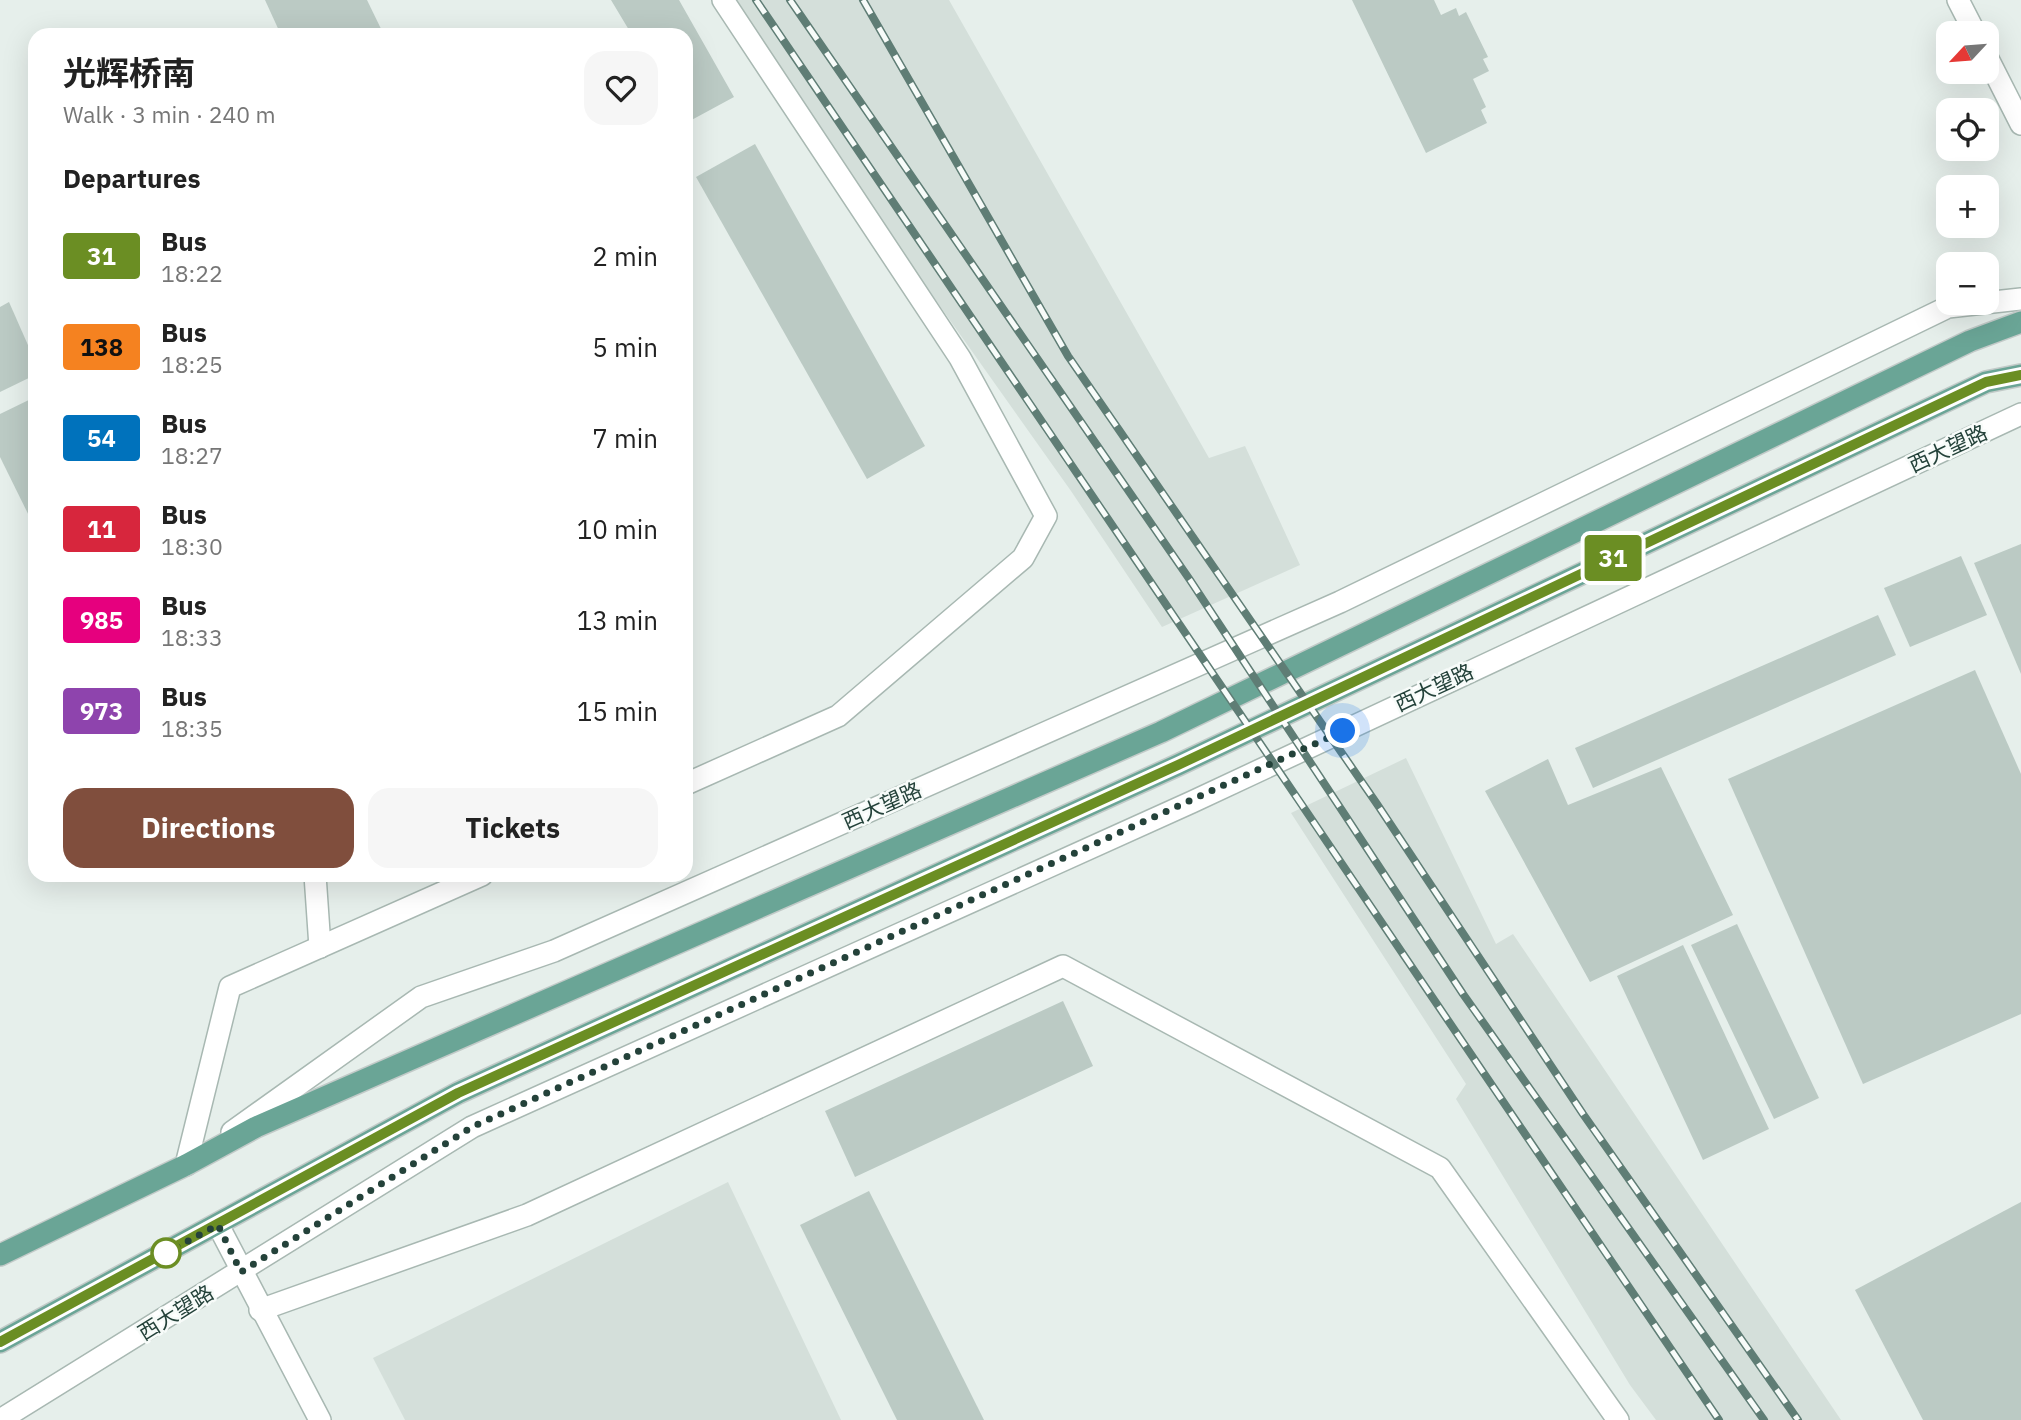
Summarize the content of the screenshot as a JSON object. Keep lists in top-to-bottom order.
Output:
{
  "streets": {
    "main road": ["西大望路"]
  },
  "lines": ["bus line 31"],
  "north": "bottom left",
  "page": {
    "on_map": "31",
    "map_buttons": ["+", "−"],
    "heading": [
      ["光辉桥南", "Walk · 3 min · 240 m"],
      "Departures"
    ],
    "list": [
      {
        "mark": "31",
        "name": "Bus",
        "note": "18:22",
        "value": "2 min"
      },
      {
        "mark": "138",
        "name": "Bus",
        "note": "18:25",
        "value": "5 min"
      },
      {
        "mark": "54",
        "name": "Bus",
        "note": "18:27",
        "value": "7 min"
      },
      {
        "mark": "11",
        "name": "Bus",
        "note": "18:30",
        "value": "10 min"
      },
      {
        "mark": "985",
        "name": "Bus",
        "note": "18:33",
        "value": "13 min"
      },
      {
        "mark": "973",
        "name": "Bus",
        "note": "18:35",
        "value": "15 min"
      }
    ],
    "buttons": ["Directions", "Tickets"]
  }
}
